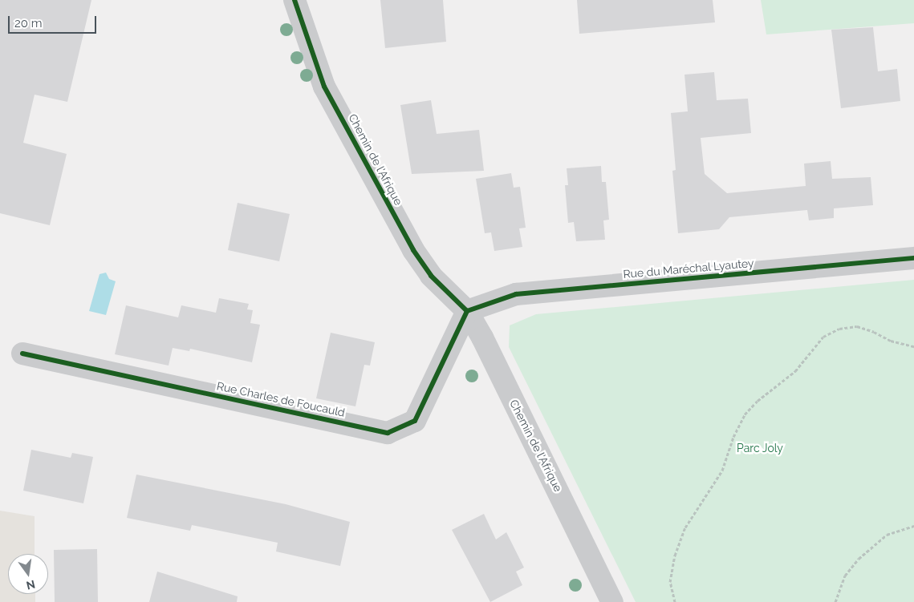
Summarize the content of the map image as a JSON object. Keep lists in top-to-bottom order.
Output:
{
  "streets": {
    "street": ["Chemin de l'Afrique", "Rue du Maréchal Lyautey", "Rue Charles de Foucauld"]
  },
  "crossings": [
    ["Chemin de l'Afrique", "Rue du Maréchal Lyautey"],
    ["Chemin de l'Afrique", "Rue Charles de Foucauld"],
    ["Rue du Maréchal Lyautey", "Rue Charles de Foucauld"]
  ],
  "parks": ["Parc Joly"],
  "scale_bar": "20 m",
  "north": "bottom"
}
